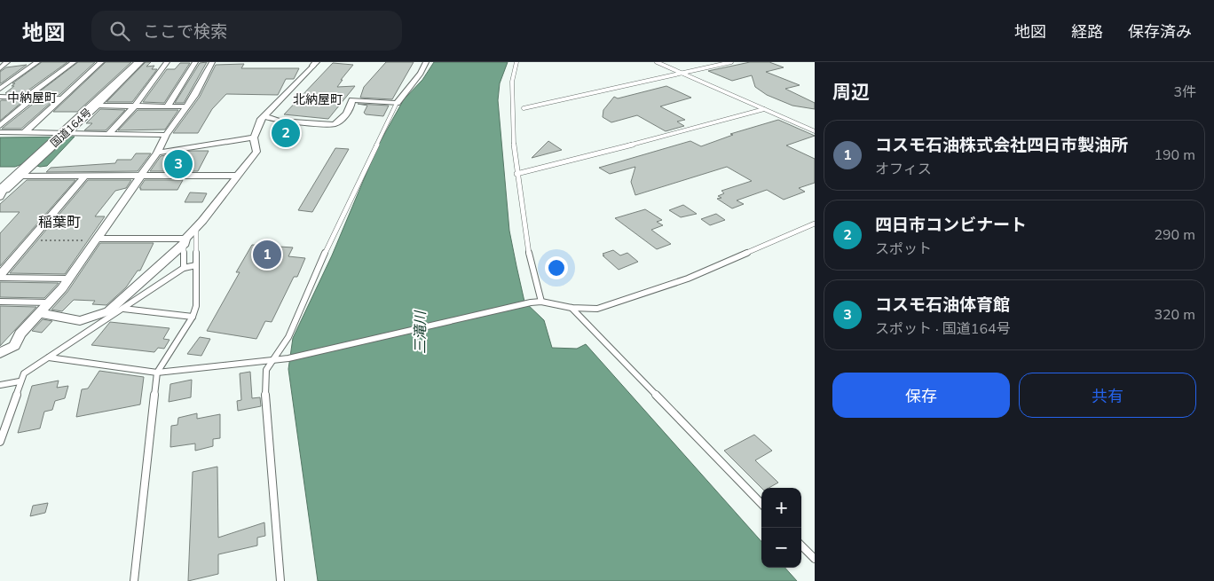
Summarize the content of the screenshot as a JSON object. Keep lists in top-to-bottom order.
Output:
{
  "streets": {
    "highway": ["国道164号"]
  },
  "districts": ["中納屋町", "北納屋町", "稲葉町"],
  "water": ["三滝川"],
  "page": {
    "header": "地図",
    "search": "ここで検索",
    "nav": ["地図", "経路", "保存済み"],
    "heading": ["周辺", "3件"],
    "pins": ["2", "3", "1"],
    "list": [
      {
        "mark": "1",
        "name": "コスモ石油株式会社四日市製油所",
        "note": "オフィス",
        "value": "190 m"
      },
      {
        "mark": "2",
        "name": "四日市コンビナート",
        "note": "スポット",
        "value": "290 m"
      },
      {
        "mark": "3",
        "name": "コスモ石油体育館",
        "note": "スポット · 国道164号",
        "value": "320 m"
      }
    ],
    "buttons": ["保存", "共有"],
    "map_buttons": ["+", "−"]
  }
}
